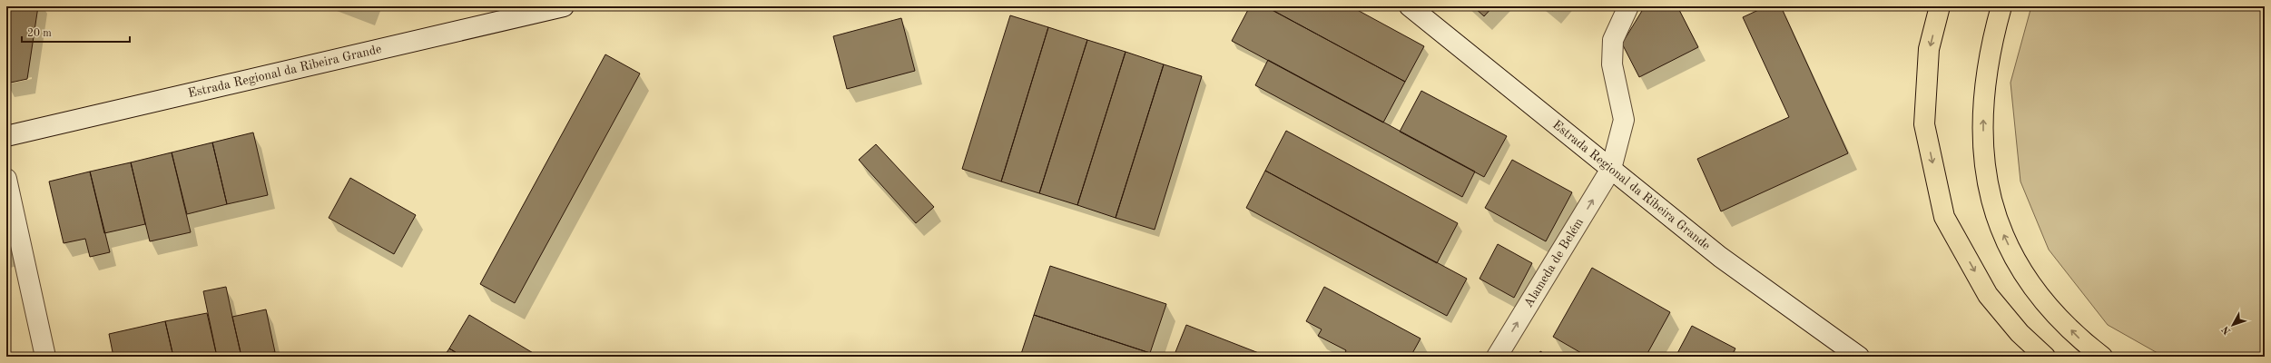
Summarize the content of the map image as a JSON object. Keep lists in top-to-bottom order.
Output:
{
  "streets": {
    "main road": ["Estrada Regional da Ribeira Grande", "Alameda de Belém"]
  },
  "crossings": [
    ["Estrada Regional da Ribeira Grande", "Alameda de Belém"]
  ],
  "one_way": ["Alameda de Belém"],
  "scale_bar": "20 m",
  "north": "bottom left"
}
